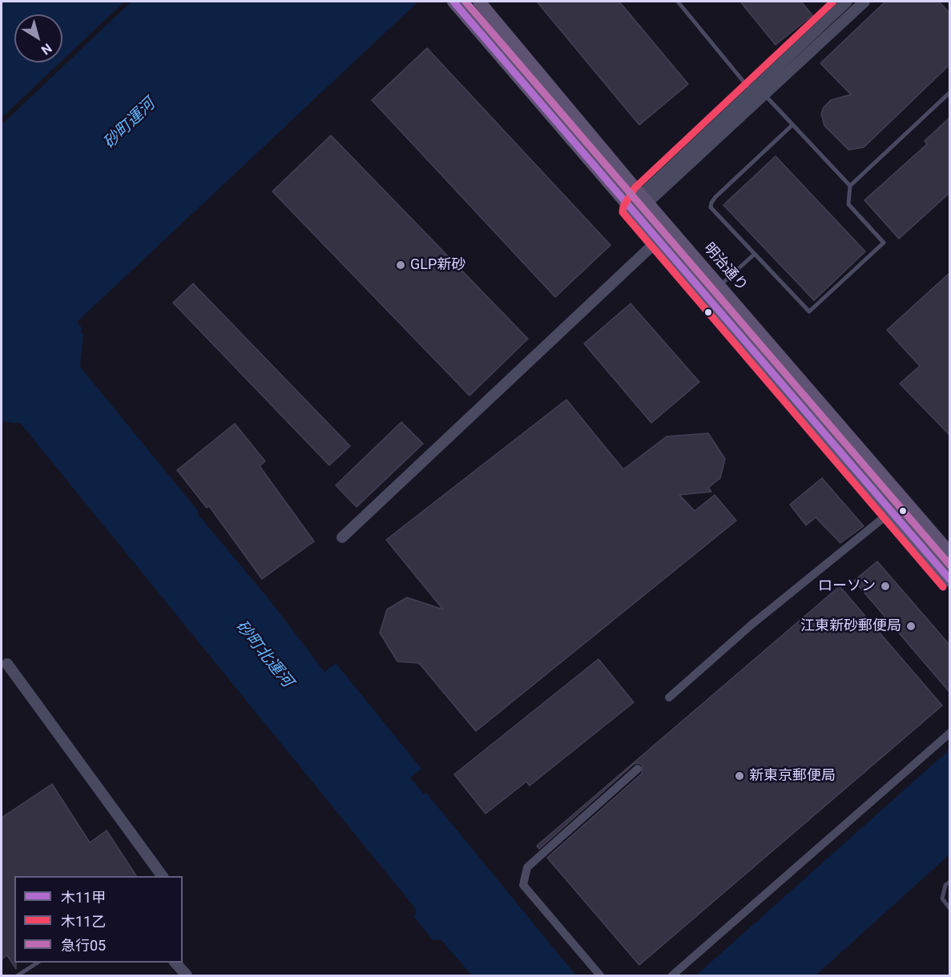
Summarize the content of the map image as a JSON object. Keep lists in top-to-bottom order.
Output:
{
  "streets": {
    "main road": ["明治通り"]
  },
  "water": ["砂町運河", "砂町北運河"],
  "places": [
    "GLP新砂",
    "ローソン",
    "江東新砂郵便局",
    "新東京郵便局"
  ],
  "lines": ["transit line 木11甲", "transit line 木11乙", "transit line 急行05"],
  "legend": ["木11甲", "木11乙", "急行05"],
  "north": "bottom right"
}
